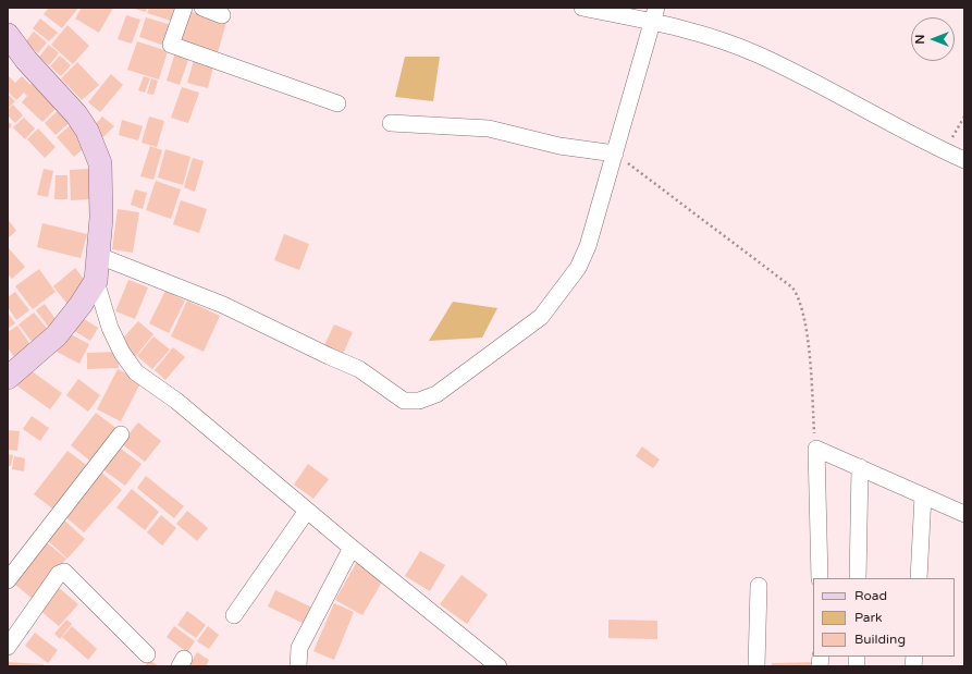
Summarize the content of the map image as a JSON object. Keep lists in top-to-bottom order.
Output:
{
  "legend": ["Road", "Park", "Building"],
  "north": "left"
}
